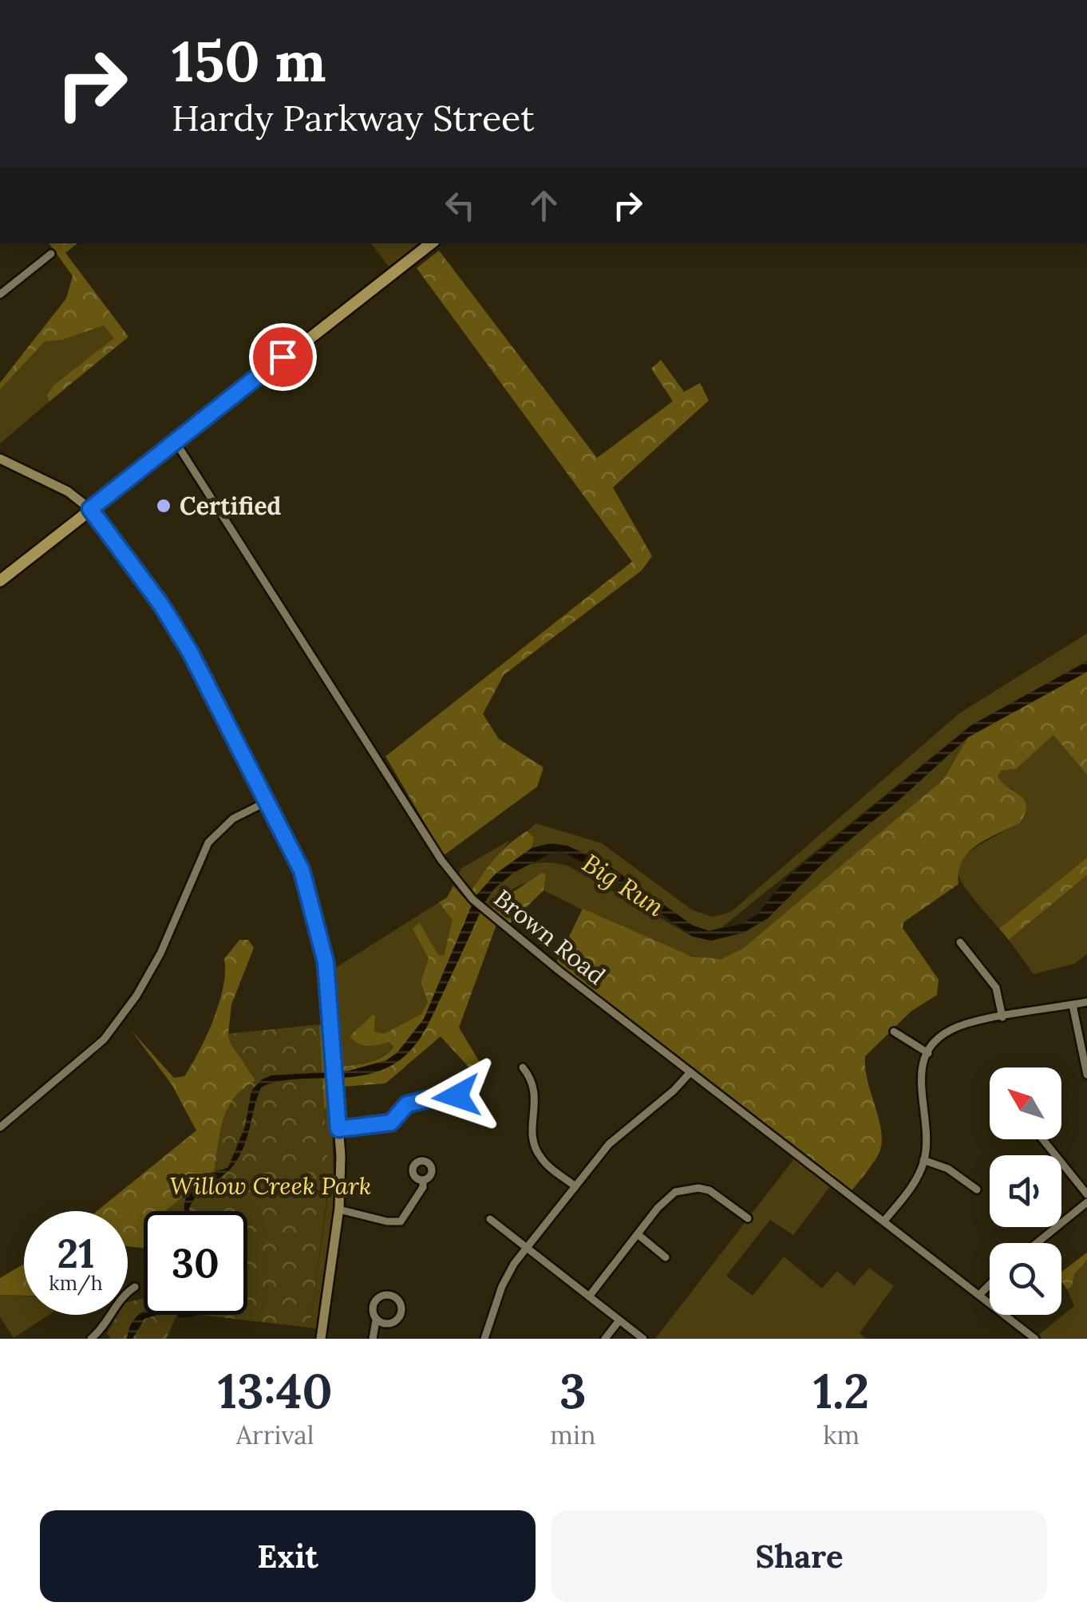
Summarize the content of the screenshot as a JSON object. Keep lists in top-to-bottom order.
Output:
{
  "streets": {
    "street": ["Brown Road"]
  },
  "water": ["Big Run"],
  "parks": ["Willow Creek Park"],
  "places": ["Certified"],
  "north": "top left",
  "page": {
    "turn": ["150 m", "Hardy Parkway Street"],
    "speed": "21 km/h",
    "limit": "30",
    "eta": [
      "13:40",
      "Arrival",
      "3",
      "min",
      "1.2",
      "km"
    ],
    "buttons": ["Exit", "Share"]
  }
}
